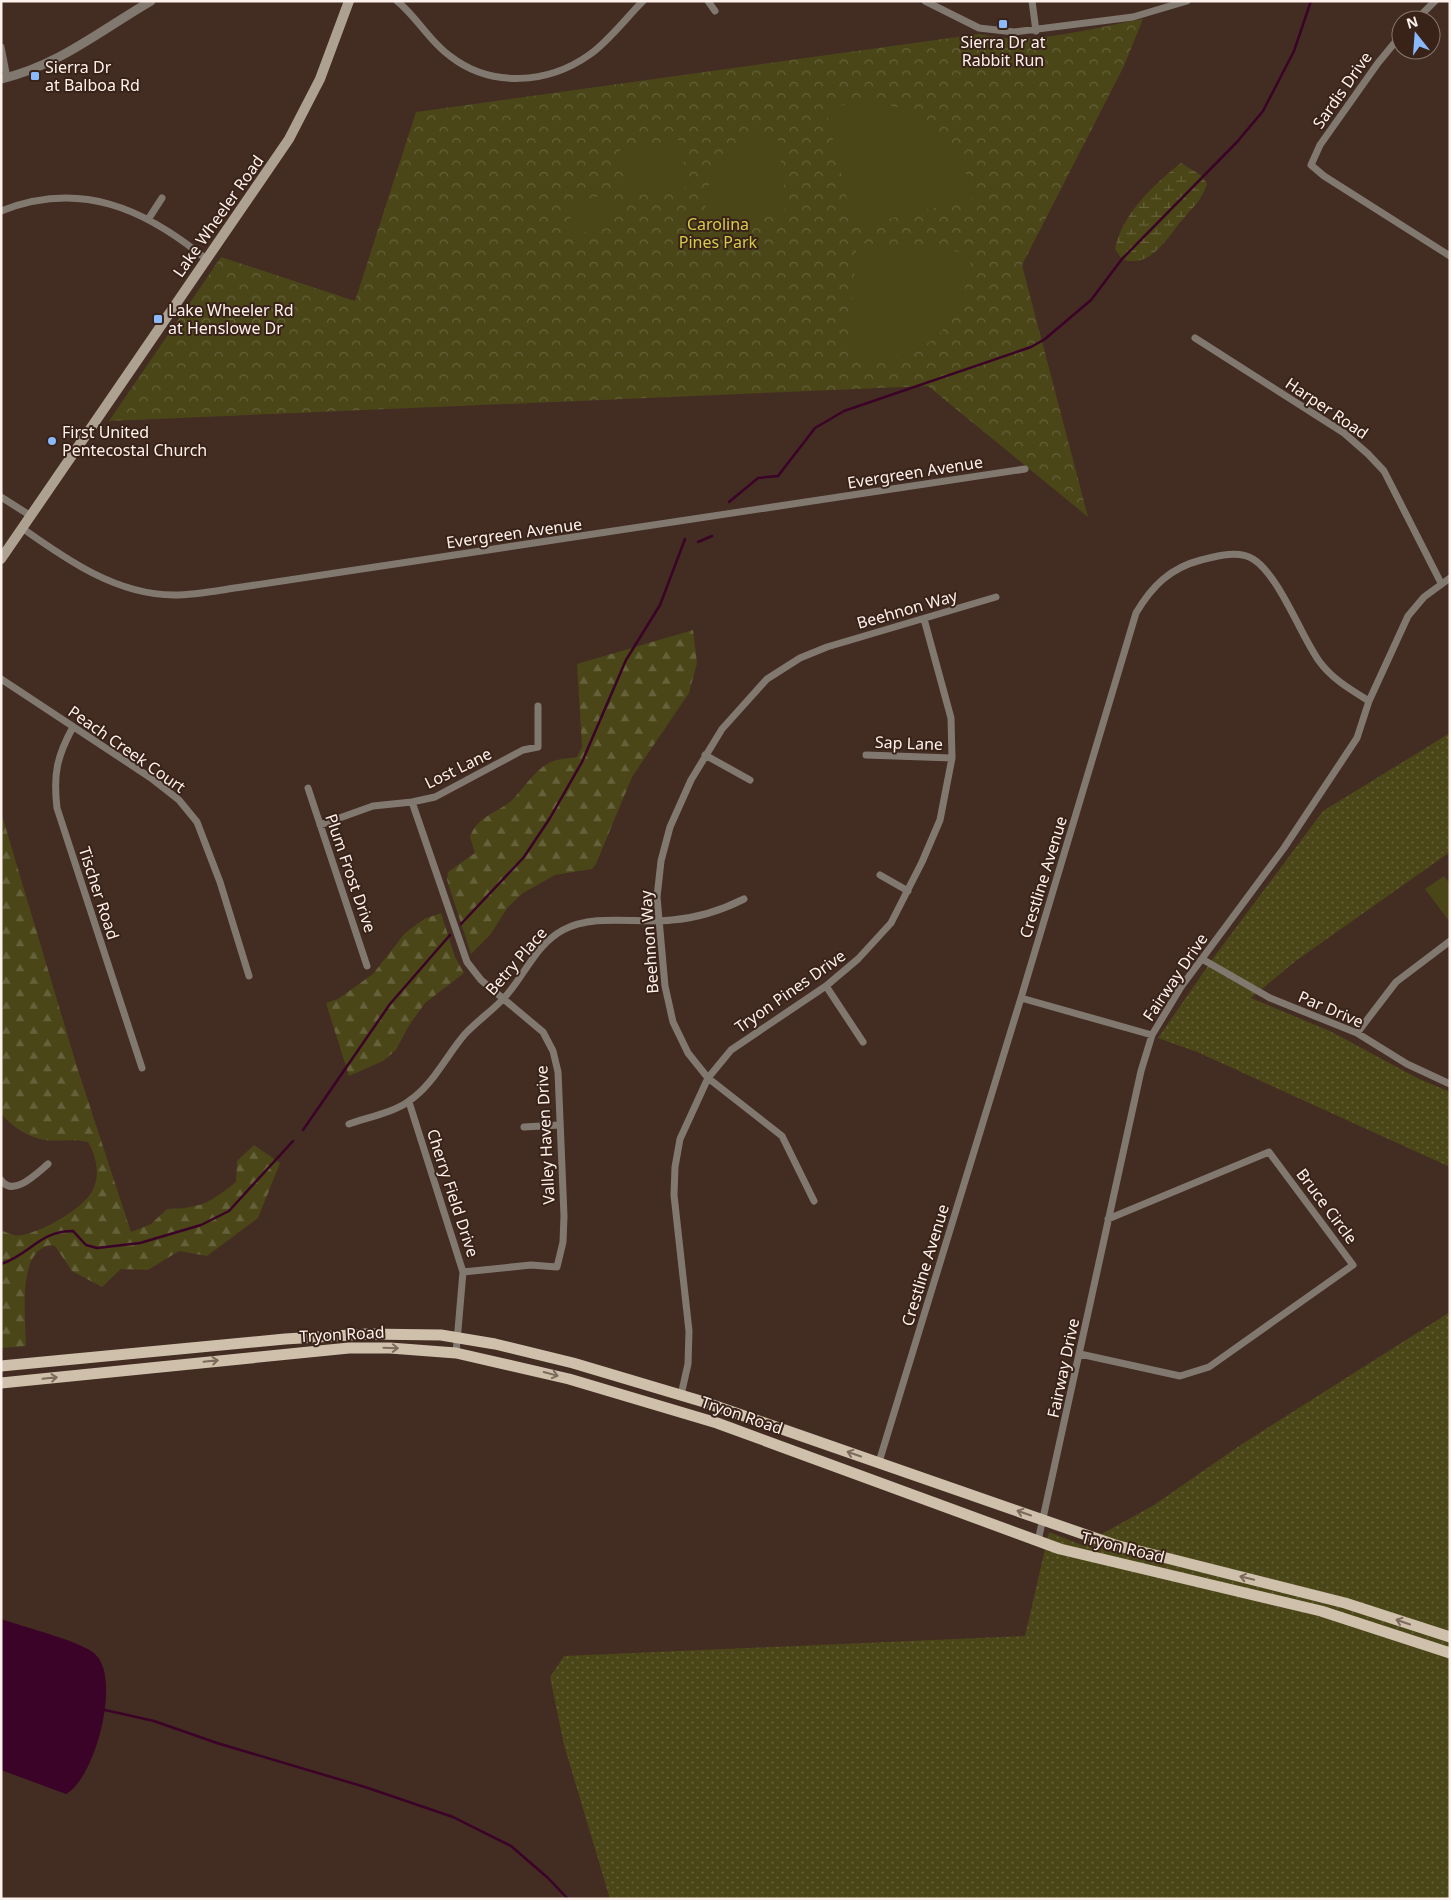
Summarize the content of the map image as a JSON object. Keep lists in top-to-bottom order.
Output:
{
  "streets": {
    "main road": ["Lake Wheeler Road", "Tryon Road"],
    "street": [
      "Sardis Drive",
      "Harper Road",
      "Evergreen Avenue",
      "Beehnon Way",
      "Sap Lane",
      "Peach Creek Court",
      "Lost Lane",
      "Plum Frost Drive",
      "Crestline Avenue",
      "Tischer Road",
      "Betry Place",
      "Fairway Drive",
      "Tryon Pines Drive",
      "Par Drive",
      "Valley Haven Drive",
      "Cherry Field Drive",
      "Bruce Circle"
    ]
  },
  "crossings": [
    ["Lake Wheeler Road", "Evergreen Avenue"],
    ["Harper Road", "Fairway Drive"],
    ["Beehnon Way", "Betry Place"],
    ["Beehnon Way", "Tryon Pines Drive"],
    ["Sap Lane", "Tryon Pines Drive"],
    ["Peach Creek Court", "Tischer Road"],
    ["Lost Lane", "Plum Frost Drive"],
    ["Lost Lane", "Valley Haven Drive"],
    ["Crestline Avenue", "Fairway Drive"],
    ["Crestline Avenue", "Tryon Road"],
    ["Betry Place", "Valley Haven Drive"],
    ["Betry Place", "Cherry Field Drive"],
    ["Fairway Drive", "Par Drive"],
    ["Fairway Drive", "Bruce Circle"],
    ["Fairway Drive", "Tryon Road"],
    ["Tryon Pines Drive", "Tryon Road"],
    ["Valley Haven Drive", "Cherry Field Drive"],
    ["Cherry Field Drive", "Tryon Road"]
  ],
  "parks": ["Carolina Pines Park"],
  "places": {
    "transit": ["Sierra Dr at Rabbit Run", "Sierra Dr at Balboa Rd", "Lake Wheeler Rd at Henslowe Dr"],
    "other": ["First United Pentecostal Church"]
  },
  "north": "top"
}
